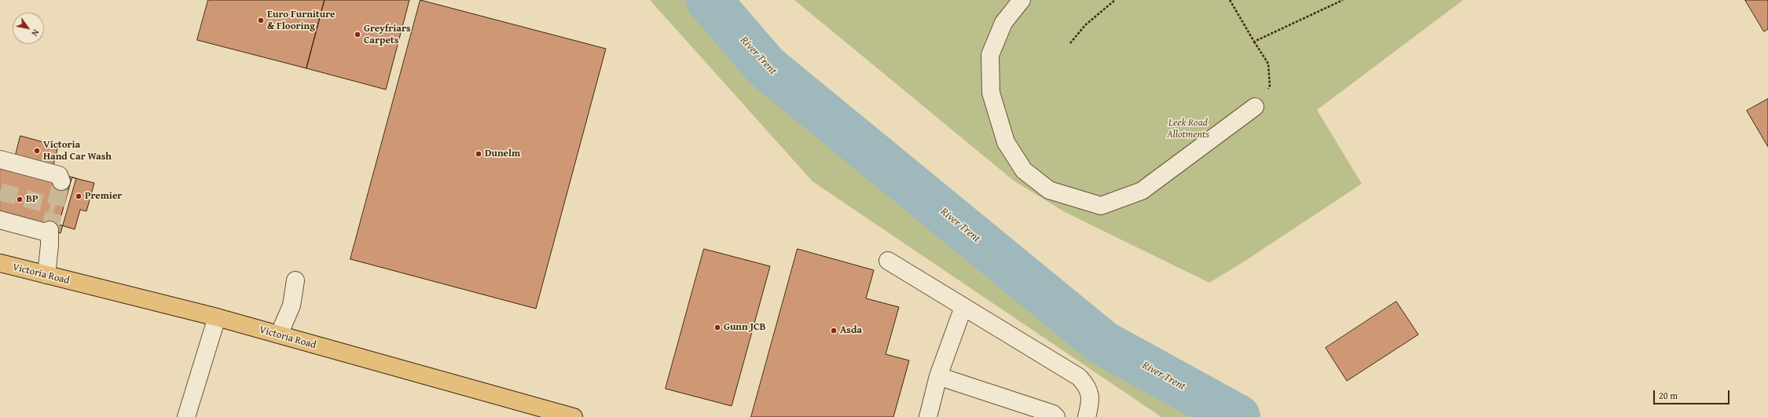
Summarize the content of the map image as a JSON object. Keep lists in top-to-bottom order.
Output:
{
  "streets": {
    "main road": ["Victoria Road"]
  },
  "water": ["River Trent"],
  "parks": ["Leek Road Allotments"],
  "places": [
    "Euro Furniture & Flooring",
    "Greyfriars Carpets",
    "Victoria Hand Car Wash",
    "Dunelm",
    "Premier",
    "BP",
    "Gunn JCB",
    "Asda"
  ],
  "scale_bar": "20 m",
  "north": "bottom right"
}
